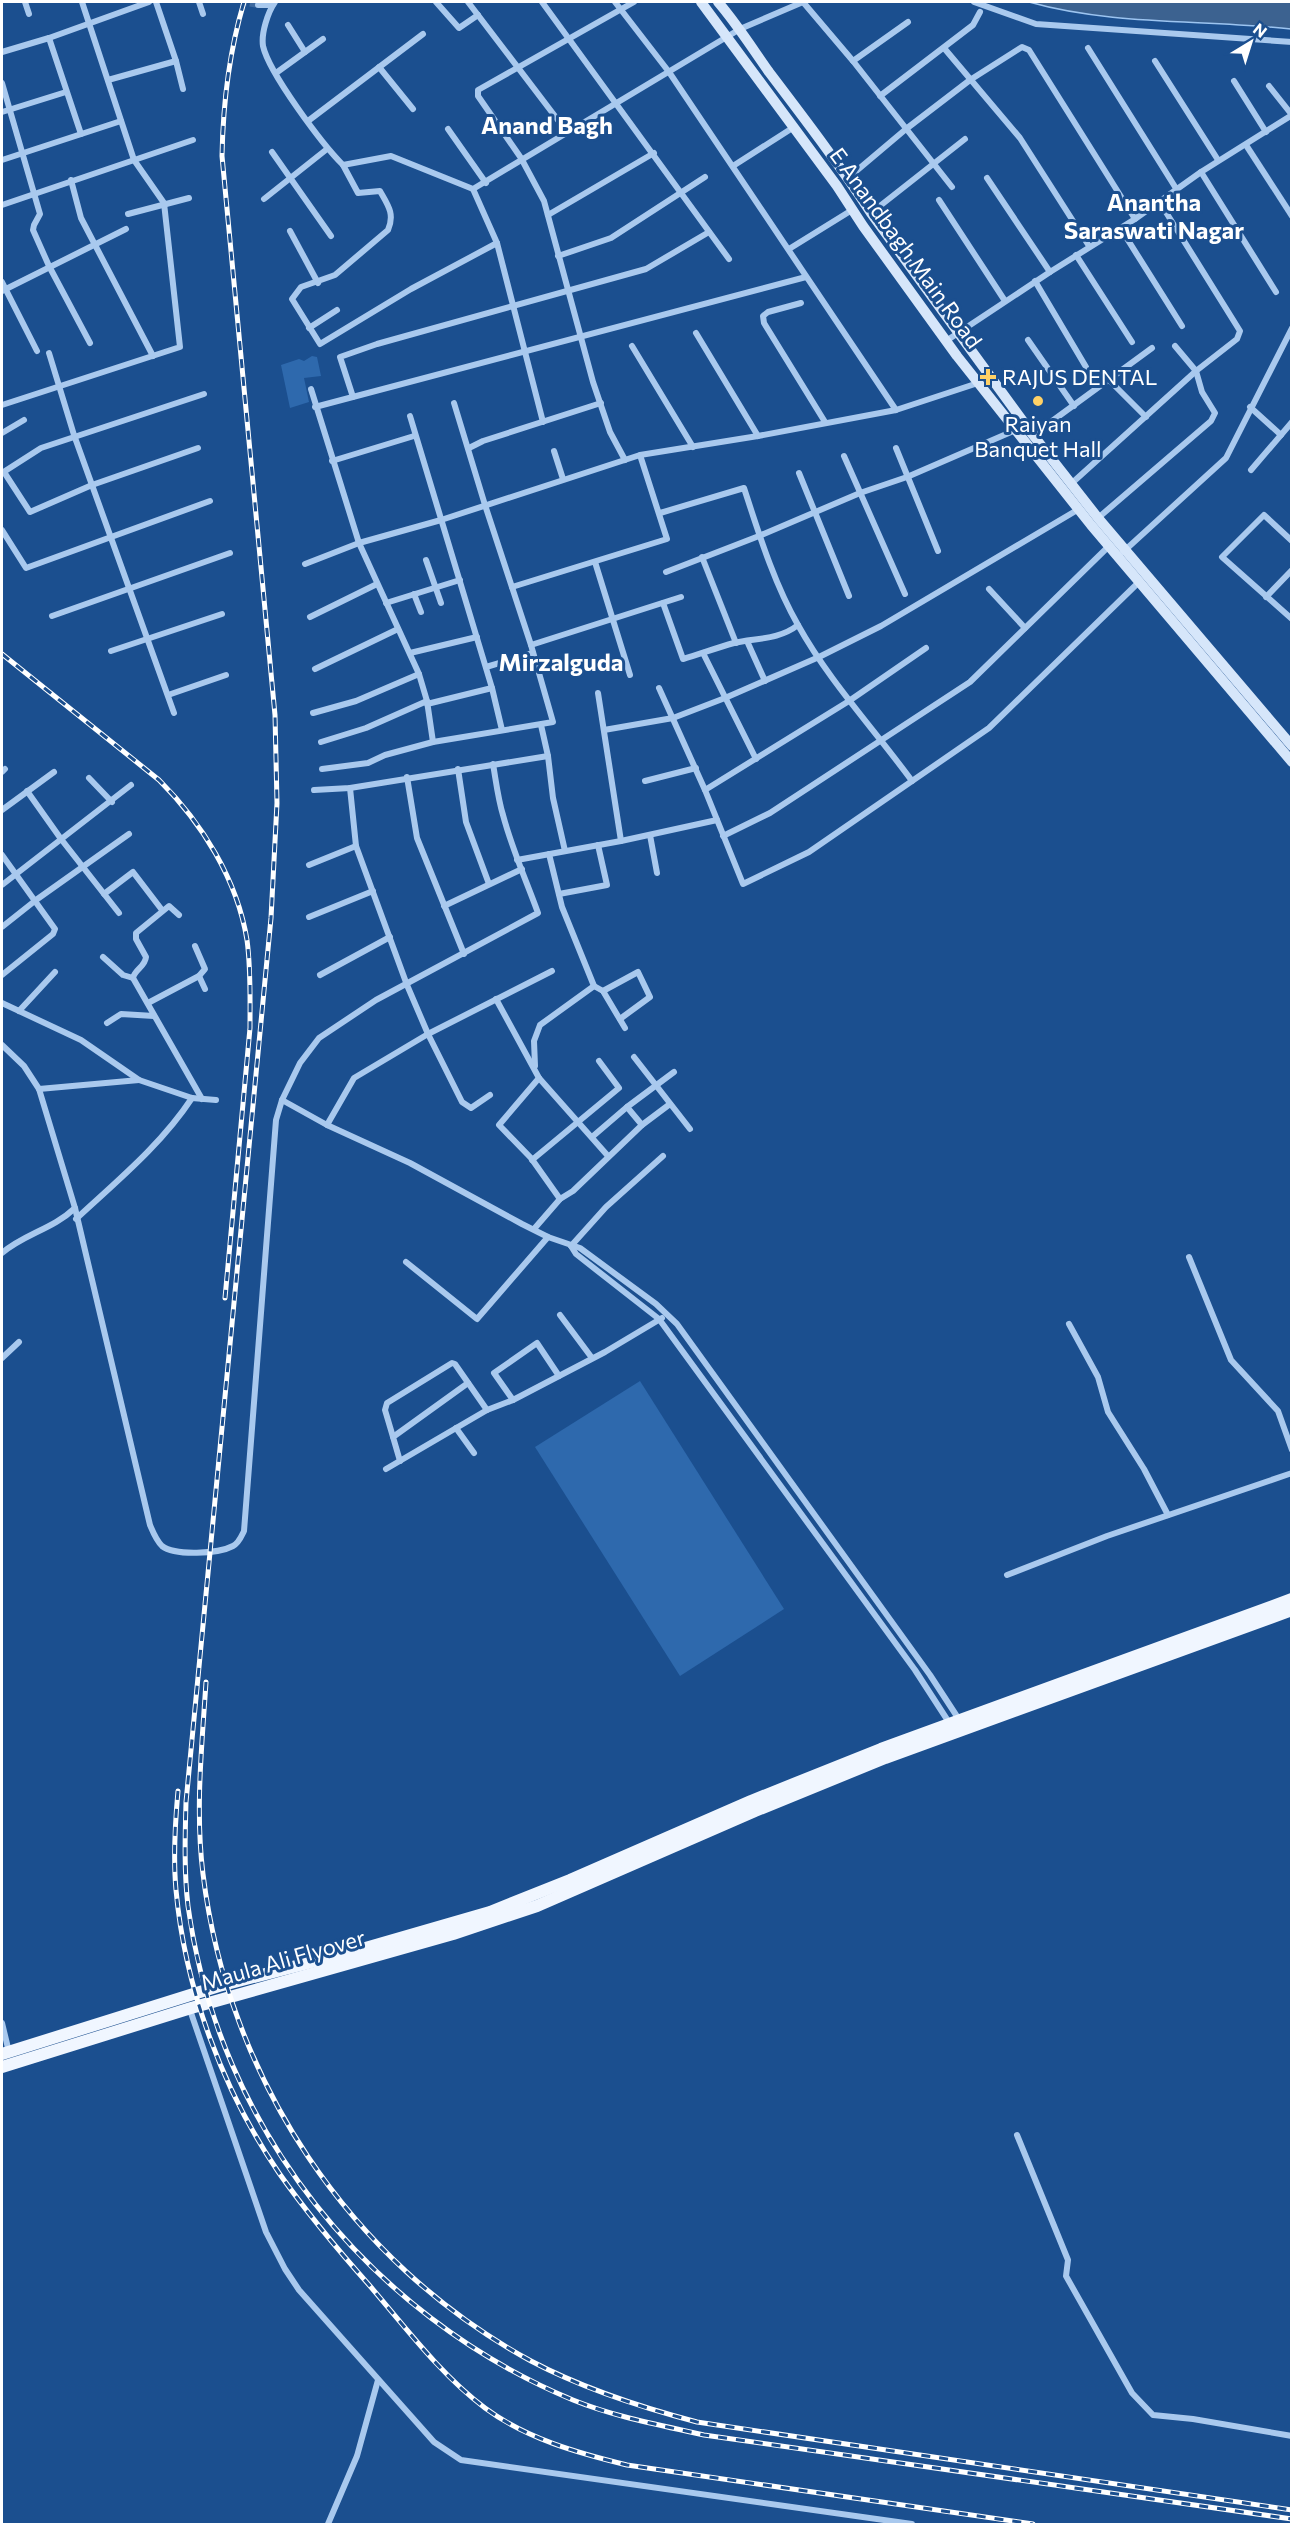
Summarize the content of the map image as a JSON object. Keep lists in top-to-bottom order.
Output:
{
  "streets": {
    "main road": ["Maula Ali Flyover"],
    "street": ["E Anandbagh Main Road"]
  },
  "districts": ["Anand Bagh", "Anantha Saraswati Nagar", "Mirzalguda"],
  "places": {
    "health": ["RAJUS DENTAL"],
    "other": ["Raiyan Banquet Hall"]
  },
  "north": "top right"
}
